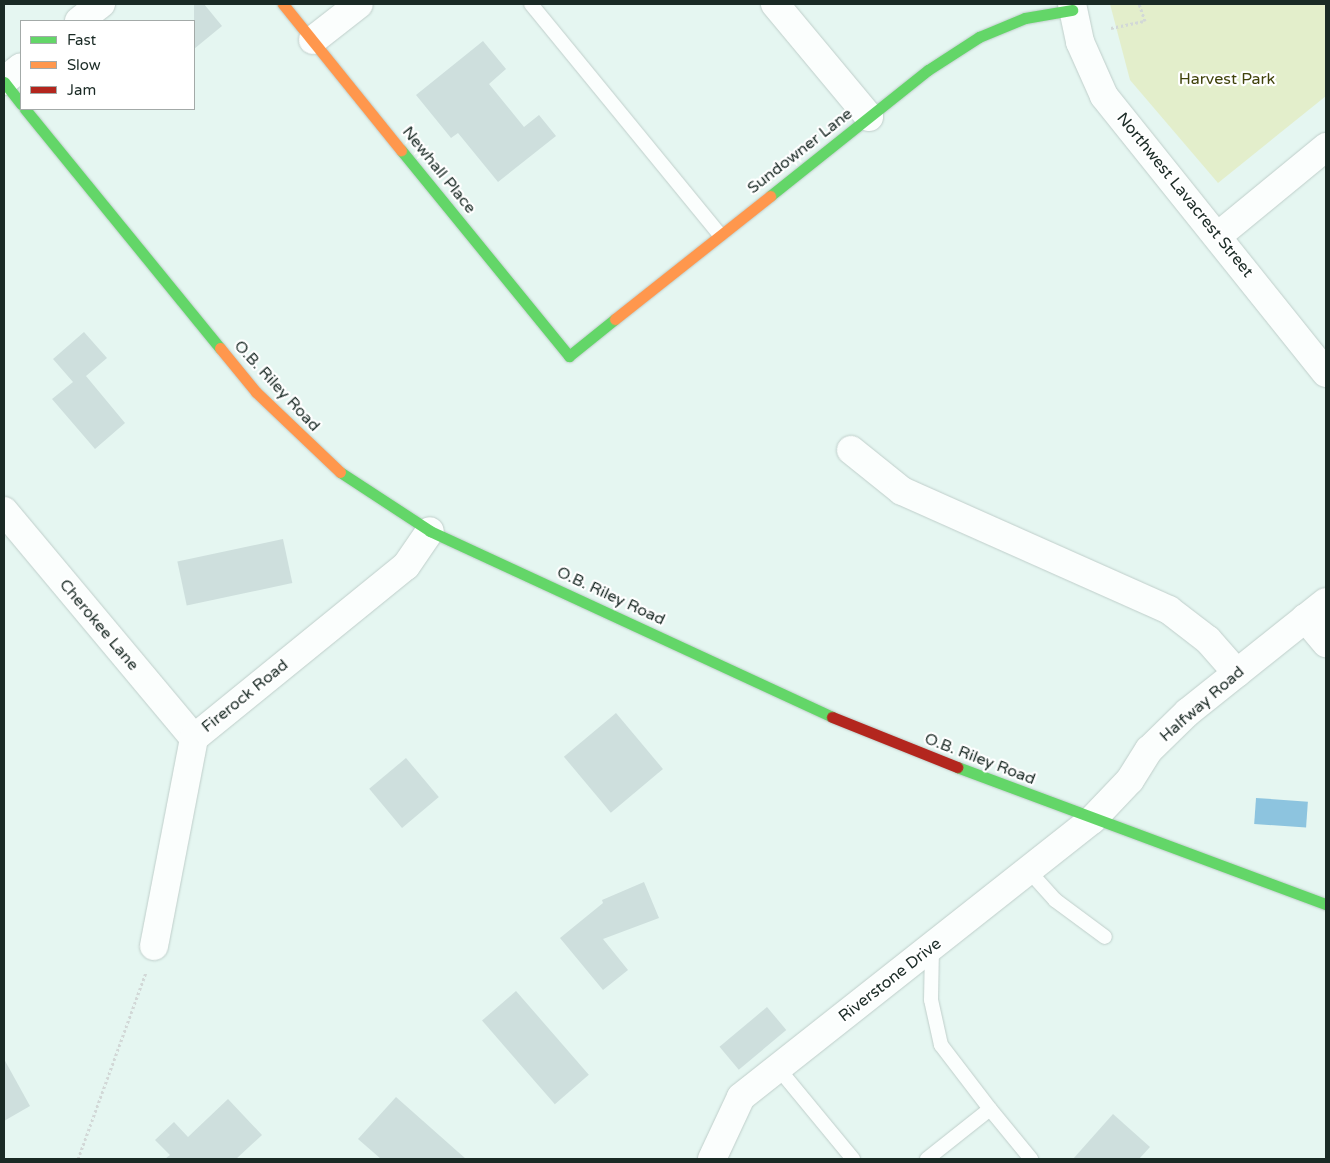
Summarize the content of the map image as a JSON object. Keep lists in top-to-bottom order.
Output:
{
  "streets": {
    "street": [
      "Sundowner Lane",
      "Newhall Place",
      "Northwest Lavacrest Street",
      "O.B. Riley Road",
      "Cherokee Lane",
      "Firerock Road",
      "Halfway Road",
      "Riverstone Drive"
    ]
  },
  "crossings": [
    ["Sundowner Lane", "Newhall Place"],
    ["Sundowner Lane", "Northwest Lavacrest Street"],
    ["O.B. Riley Road", "Firerock Road"],
    ["O.B. Riley Road", "Halfway Road"],
    ["O.B. Riley Road", "Riverstone Drive"],
    ["Cherokee Lane", "Firerock Road"],
    ["Halfway Road", "Riverstone Drive"]
  ],
  "parks": ["Harvest Park"],
  "legend": ["Fast", "Slow", "Jam"]
}
